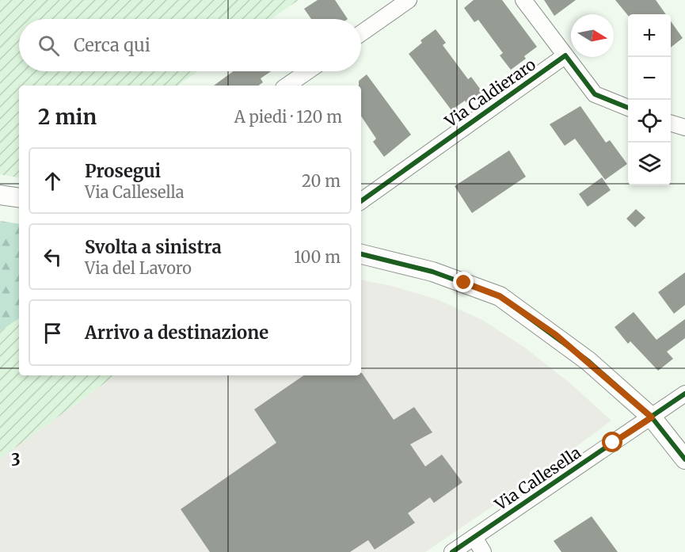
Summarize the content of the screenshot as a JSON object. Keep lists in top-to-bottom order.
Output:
{
  "streets": {
    "street": ["Via Caldieraro", "Via Callesella"]
  },
  "north": "right",
  "page": {
    "map_buttons": ["+", "−"],
    "search": "Cerca qui",
    "heading": ["2 min", "A piedi · 120 m"],
    "list": [
      ["Prosegui", "Via Callesella", "20 m"],
      ["Svolta a sinistra", "Via del Lavoro", "100 m"],
      "Arrivo a destinazione"
    ]
  },
  "grid": {
    "rows": ["3"]
  }
}
